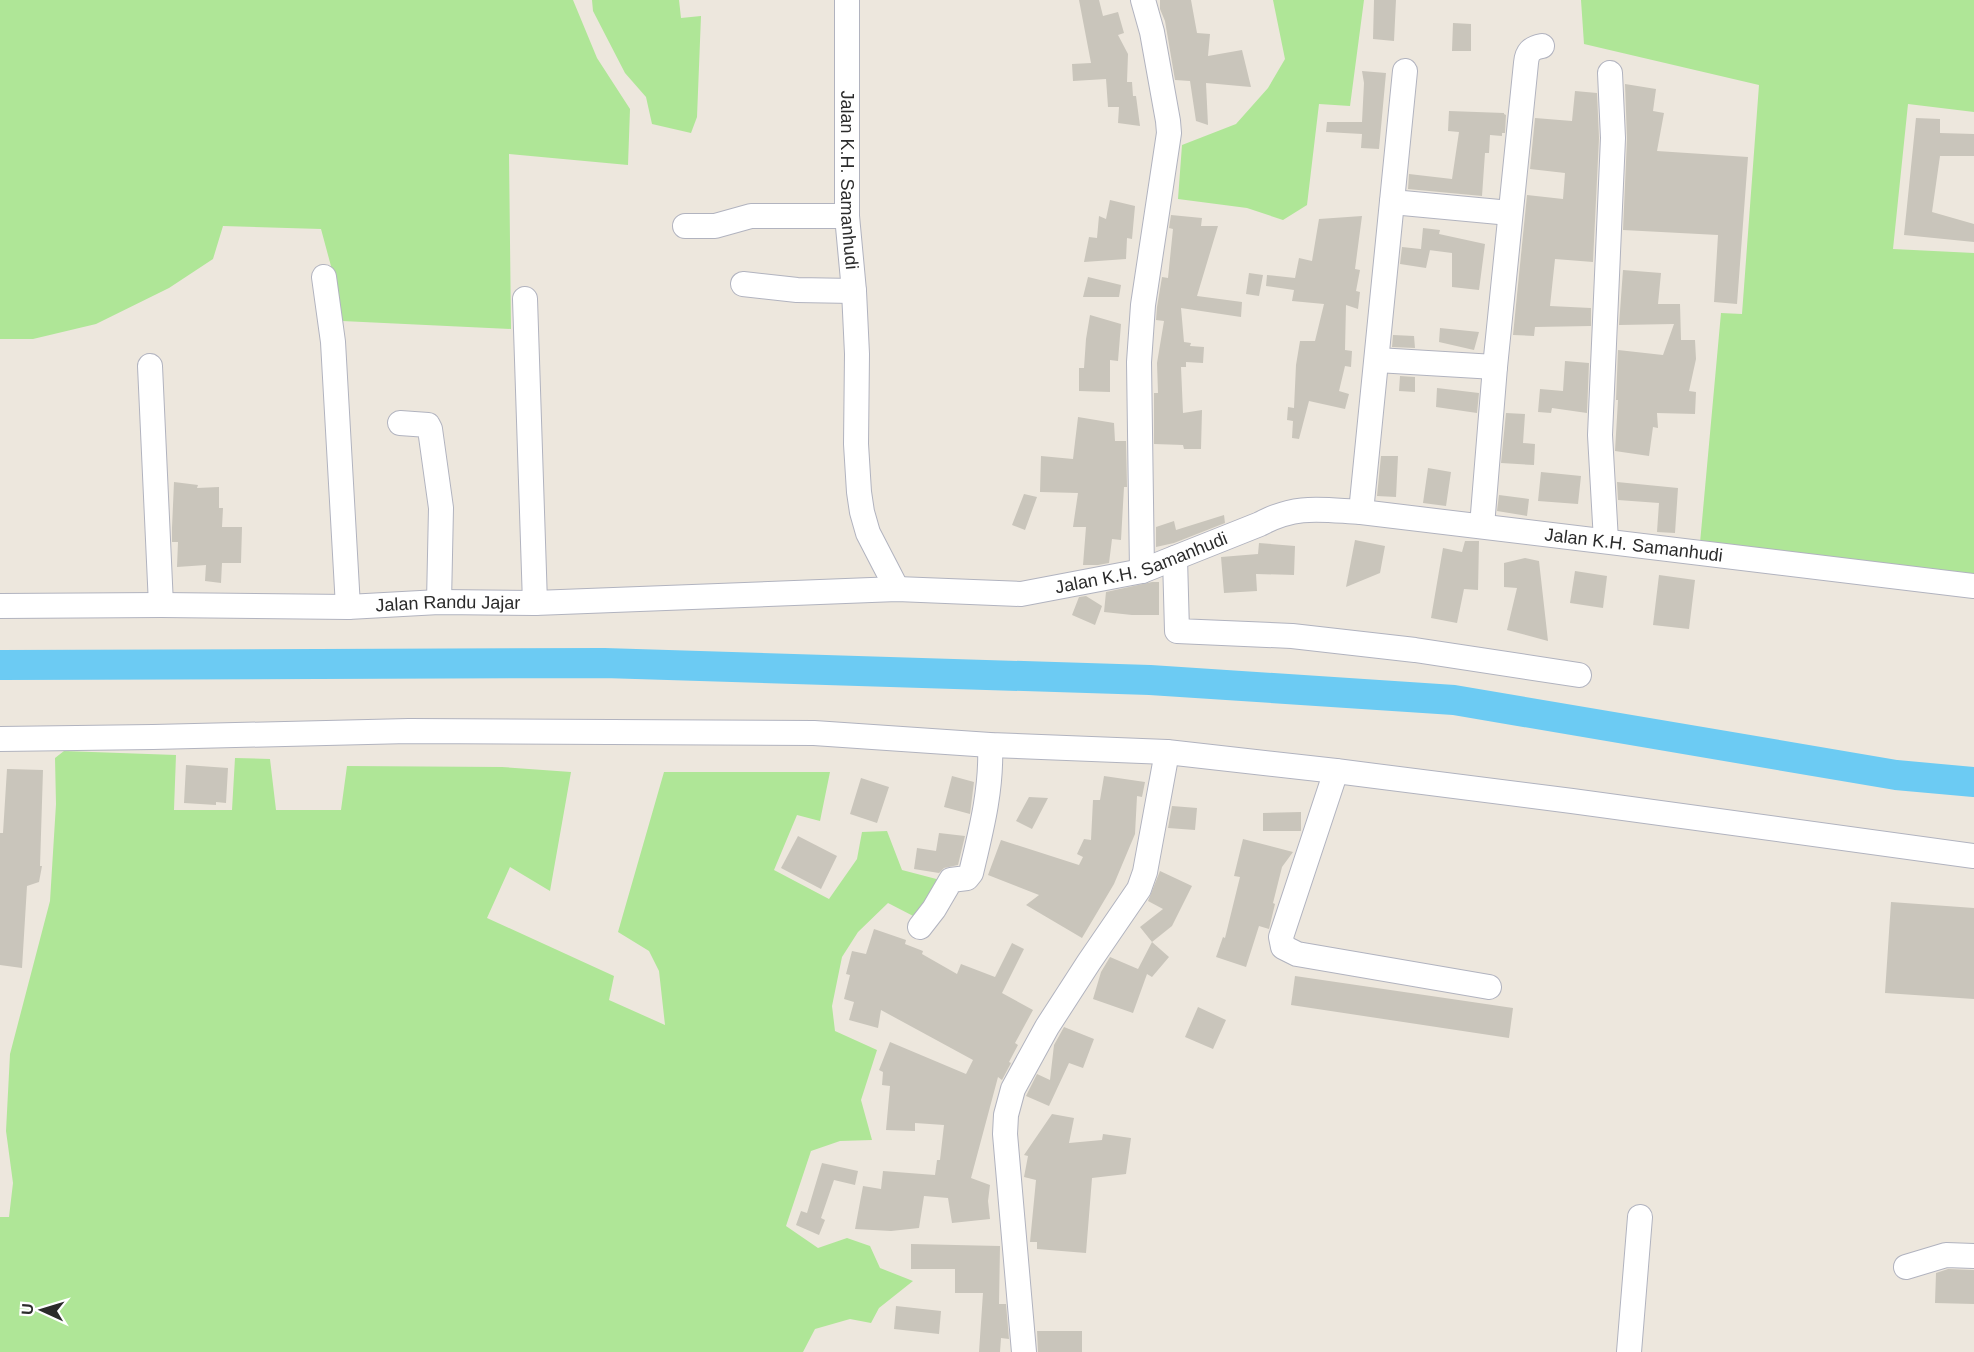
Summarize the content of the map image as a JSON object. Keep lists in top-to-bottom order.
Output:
{
  "streets": {
    "street": ["Jalan K.H. Samanhudi", "Jalan Randu Jajar"]
  },
  "crossings": [
    ["Jalan K.H. Samanhudi", "Jalan Randu Jajar"]
  ],
  "north": "left"
}
